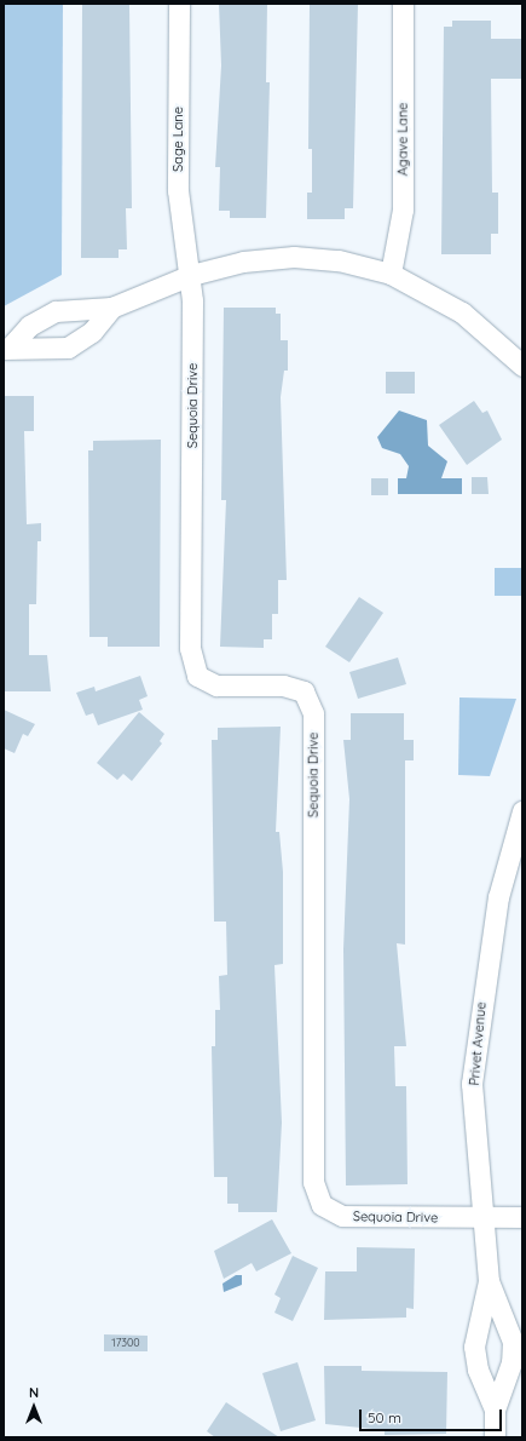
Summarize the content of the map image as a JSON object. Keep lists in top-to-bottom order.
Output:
{
  "streets": {
    "street": [
      "Sage Lane",
      "Agave Lane",
      "Sequoia Drive",
      "Privet Avenue"
    ]
  },
  "crossings": [
    ["Sage Lane", "Sequoia Drive"],
    ["Sequoia Drive", "Privet Avenue"]
  ],
  "house_numbers": ["17300"],
  "scale_bar": "50 m",
  "north": "top"
}
